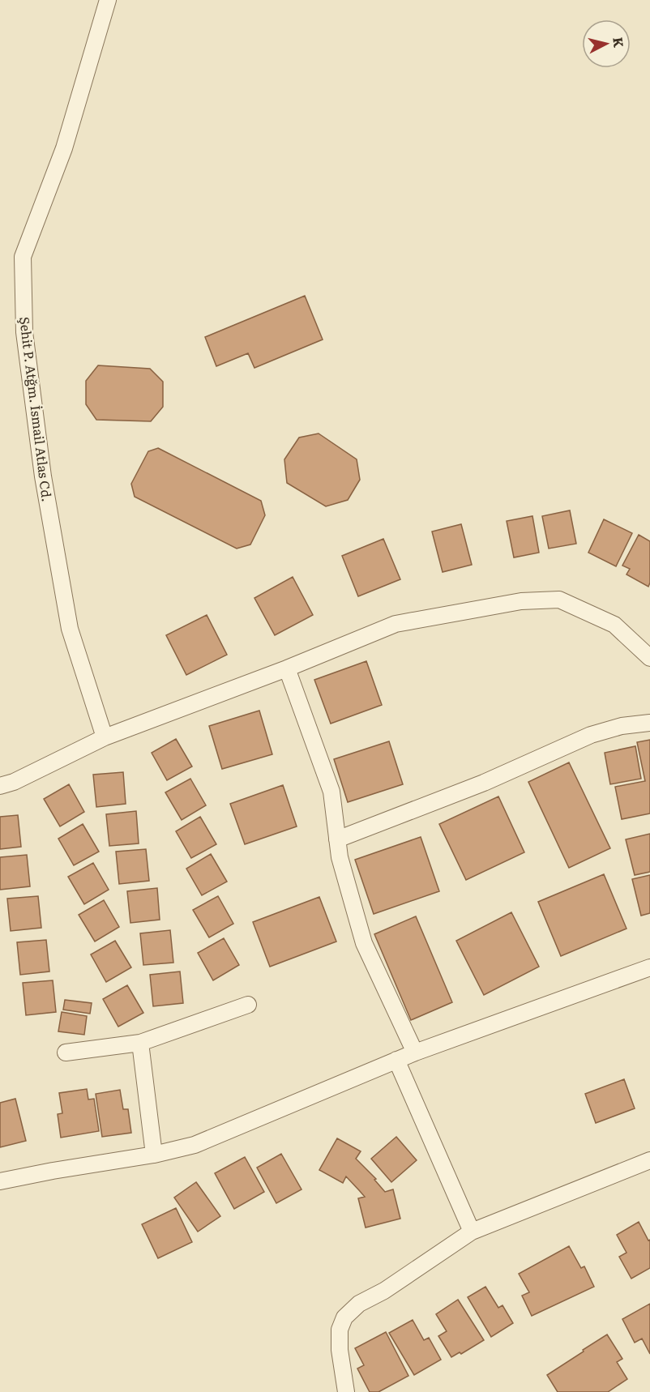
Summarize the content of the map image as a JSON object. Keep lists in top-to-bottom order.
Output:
{
  "streets": {
    "street": ["Şehit P. Atğm. İsmail Atlas Cd."]
  },
  "north": "right"
}
